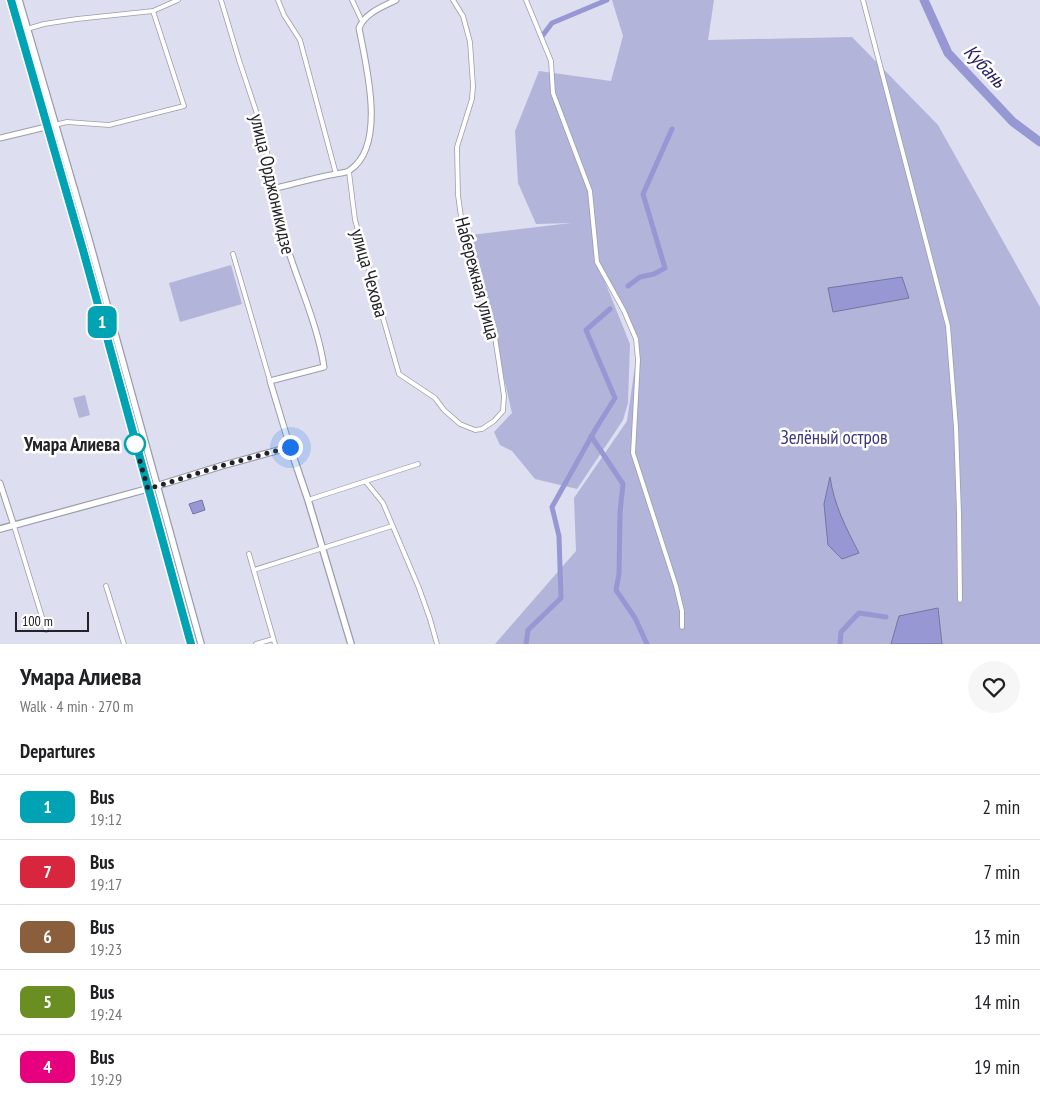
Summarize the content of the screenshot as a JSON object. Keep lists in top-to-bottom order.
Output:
{
  "streets": {
    "street": ["улица Орджоникидзе", "улица Чехова", "Набережная улица"]
  },
  "crossings": [
    ["улица Чехова", "Набережная улица"]
  ],
  "water": ["Кубань"],
  "parks": ["Зелёный остров"],
  "places": ["Умара Алиева"],
  "lines": ["bus line 1"],
  "scale_bar": "100 m",
  "page": {
    "on_map": "1",
    "scale": "100 m",
    "heading": [
      ["Умара Алиева", "Walk · 4 min · 270 m"],
      "Departures"
    ],
    "list": [
      {
        "mark": "1",
        "name": "Bus",
        "note": "19:12",
        "value": "2 min"
      },
      {
        "mark": "7",
        "name": "Bus",
        "note": "19:17",
        "value": "7 min"
      },
      {
        "mark": "6",
        "name": "Bus",
        "note": "19:23",
        "value": "13 min"
      },
      {
        "mark": "5",
        "name": "Bus",
        "note": "19:24",
        "value": "14 min"
      },
      {
        "mark": "4",
        "name": "Bus",
        "note": "19:29",
        "value": "19 min"
      }
    ]
  }
}
